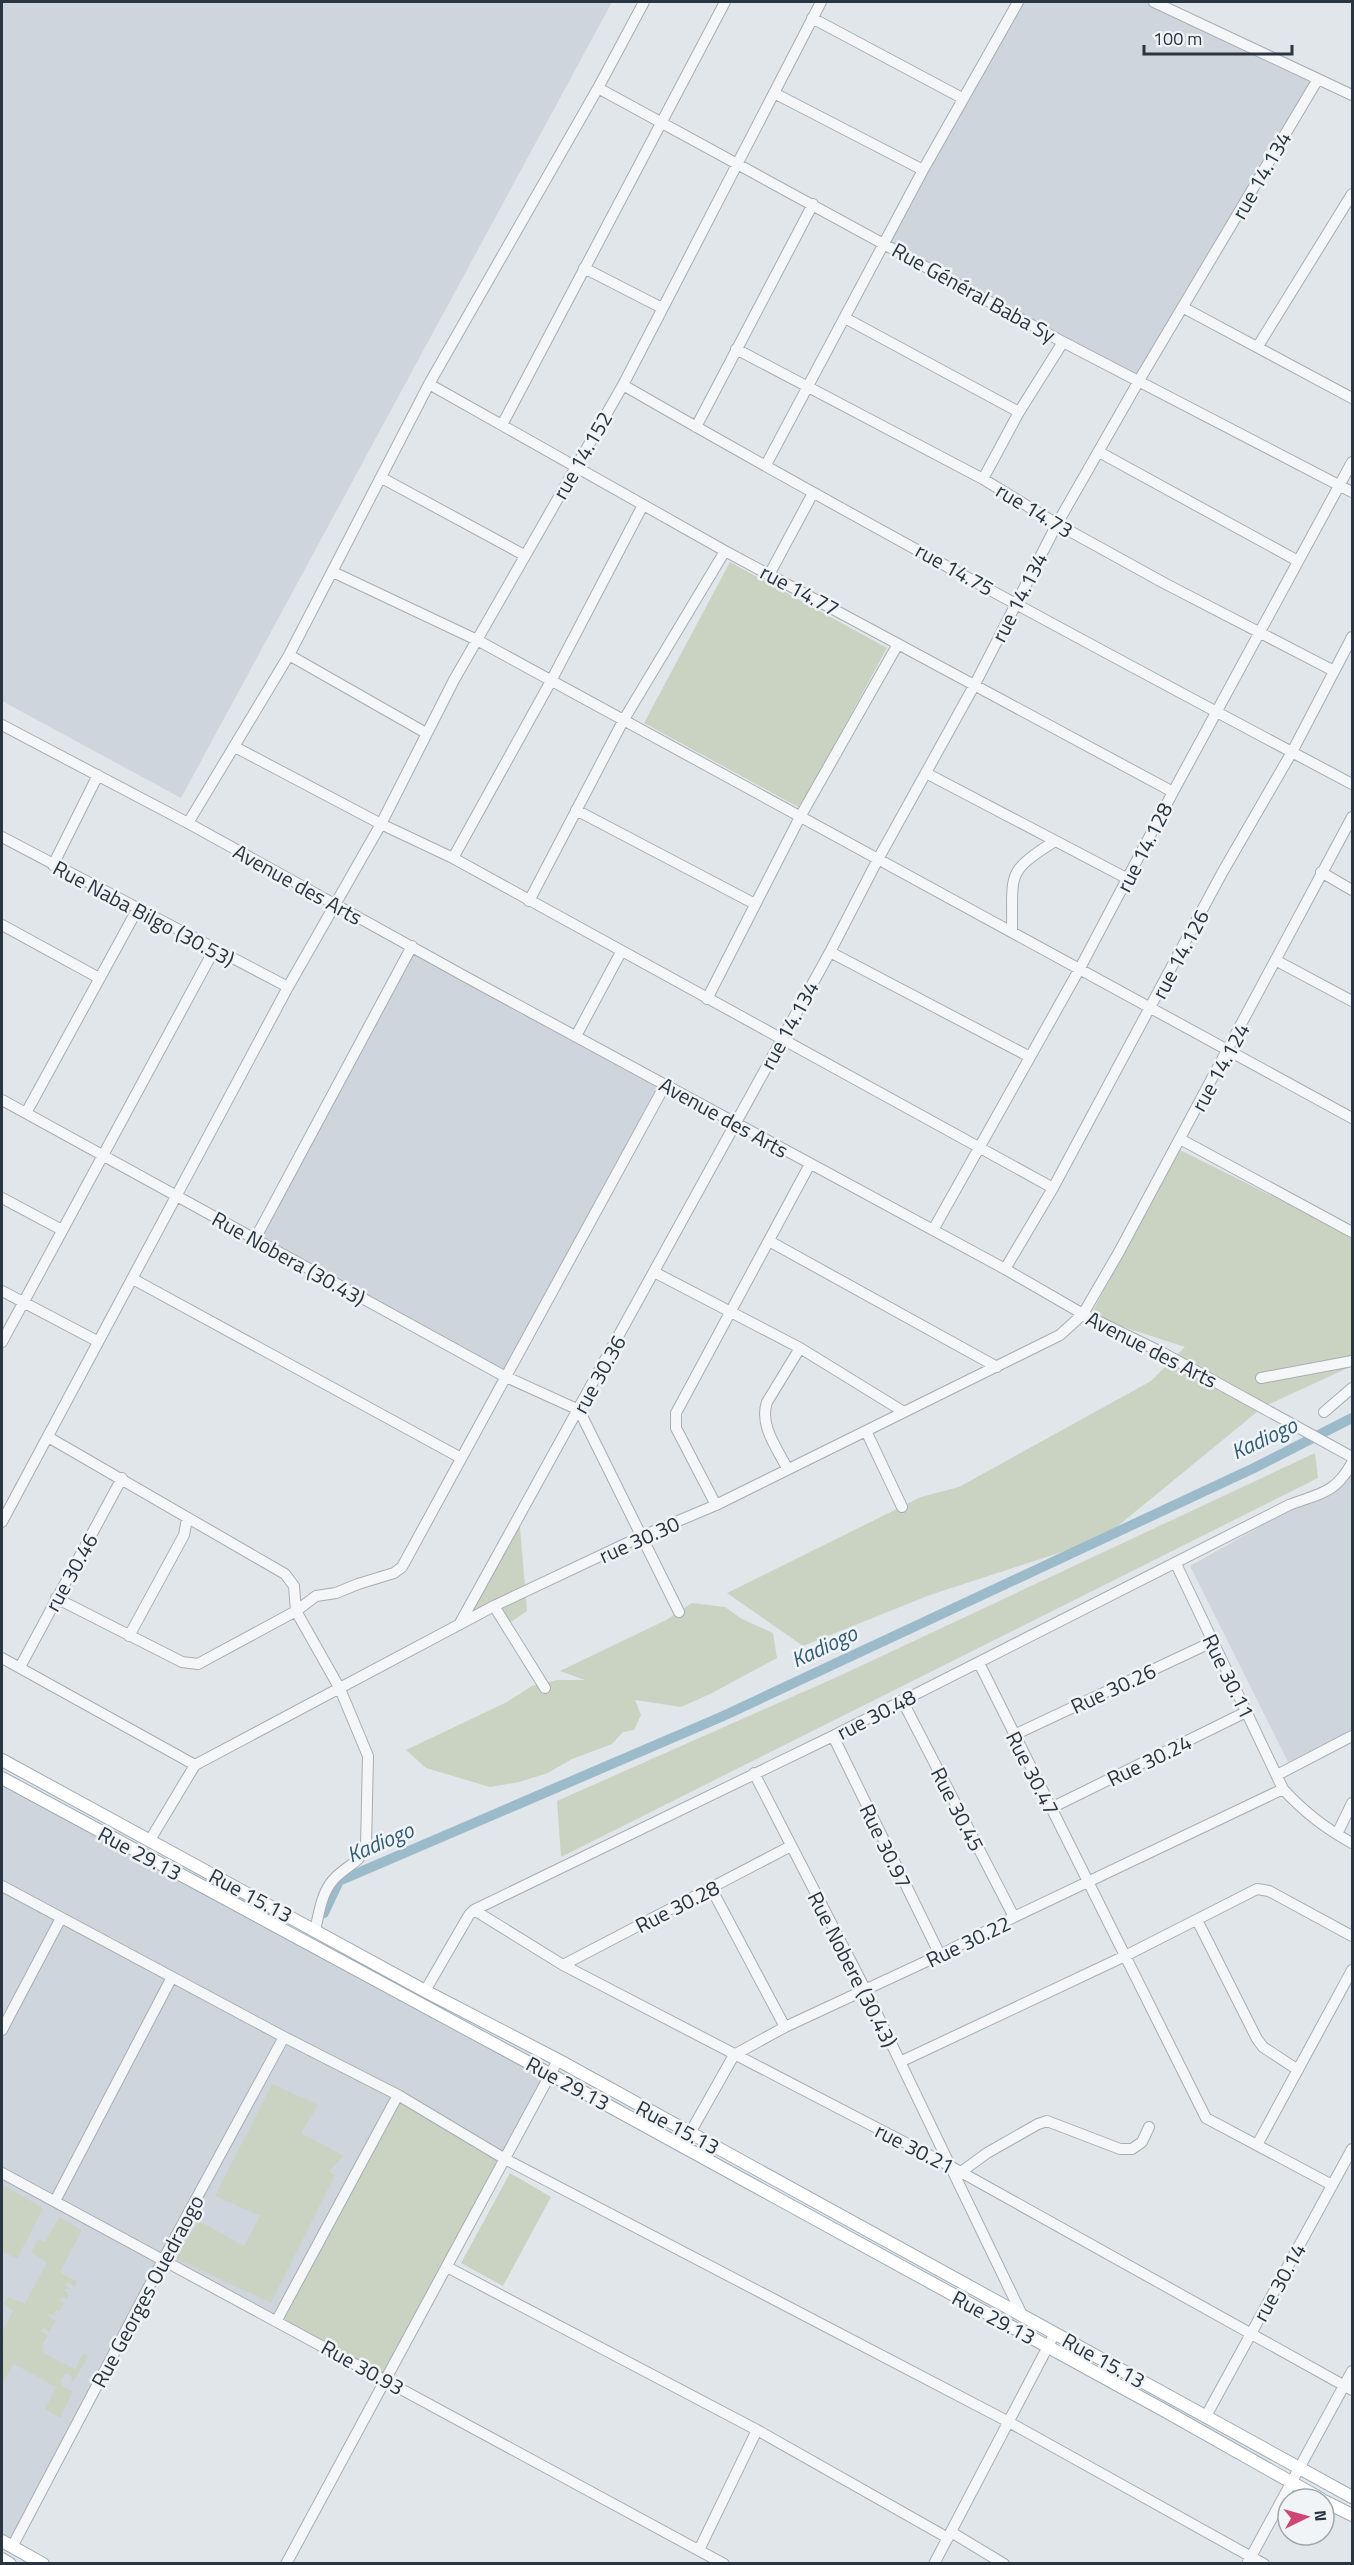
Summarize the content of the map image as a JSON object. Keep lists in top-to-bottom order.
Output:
{
  "streets": {
    "main road": ["Rue 29.13", "Rue 15.13"],
    "street": [
      "rue 14.134",
      "Rue Général Baba Sy",
      "rue 14.152",
      "rue 14.73",
      "rue 14.75",
      "rue 14.77",
      "rue 14.128",
      "Avenue des Arts",
      "Rue Naba Bilgo (30.53)",
      "rue 14.126",
      "rue 14.124",
      "Rue Nobera (30.43)",
      "rue 30.36",
      "rue 30.30",
      "rue 30.46",
      "Rue 30.11",
      "Rue 30.26",
      "rue 30.48",
      "Rue 30.24",
      "Rue 30.47",
      "Rue 30.45",
      "Rue 30.97",
      "Rue 30.28",
      "Rue 30.22",
      "Rue Nobere (30.43)",
      "rue 30.21",
      "rue 30.14",
      "Rue Georges Ouedraogo",
      "Rue 30.93"
    ]
  },
  "crossings": [
    ["rue 14.134", "Rue Général Baba Sy"],
    ["rue 14.134", "rue 14.73"],
    ["rue 14.134", "rue 14.75"],
    ["rue 14.134", "rue 14.77"],
    ["rue 14.134", "Avenue des Arts"],
    ["rue 14.134", "rue 30.36"],
    ["Rue Général Baba Sy", "rue 14.152"],
    ["Rue Général Baba Sy", "rue 14.128"],
    ["rue 14.152", "rue 14.75"],
    ["rue 14.152", "rue 14.77"],
    ["rue 14.152", "Avenue des Arts"],
    ["rue 14.152", "Rue Naba Bilgo (30.53)"],
    ["rue 14.152", "Rue Nobera (30.43)"],
    ["rue 14.73", "rue 14.128"],
    ["rue 14.73", "rue 14.126"],
    ["rue 14.75", "rue 14.128"],
    ["rue 14.75", "rue 14.126"],
    ["rue 14.77", "rue 14.128"],
    ["rue 14.128", "Avenue des Arts"],
    ["Avenue des Arts", "rue 14.126"],
    ["Avenue des Arts", "rue 14.124"],
    ["Avenue des Arts", "rue 30.36"],
    ["Avenue des Arts", "rue 30.30"],
    ["rue 14.124", "rue 30.30"],
    ["Rue Nobera (30.43)", "rue 30.36"],
    ["rue 30.36", "rue 30.30"],
    ["Rue 30.11", "Rue 30.26"],
    ["Rue 30.11", "rue 30.48"],
    ["Rue 30.11", "Rue 30.24"],
    ["Rue 30.11", "Rue 30.22"],
    ["Rue 30.26", "Rue 30.47"],
    ["rue 30.48", "Rue 30.47"],
    ["rue 30.48", "Rue 30.45"],
    ["rue 30.48", "Rue 30.97"],
    ["rue 30.48", "Rue Nobere (30.43)"],
    ["rue 30.48", "rue 30.21"],
    ["Rue 30.24", "Rue 30.47"],
    ["Rue 30.47", "Rue 30.22"],
    ["Rue 30.47", "rue 30.14"],
    ["Rue 30.45", "Rue 30.22"],
    ["Rue 30.97", "Rue 30.22"],
    ["Rue 15.13", "Rue Nobere (30.43)"],
    ["Rue 15.13", "rue 30.14"],
    ["Rue 30.28", "Rue Nobere (30.43)"],
    ["Rue 30.28", "rue 30.21"],
    ["Rue 30.22", "Rue Nobere (30.43)"],
    ["Rue 30.22", "rue 30.21"],
    ["Rue Nobere (30.43)", "rue 30.21"],
    ["rue 30.21", "rue 30.14"],
    ["Rue Georges Ouedraogo", "Rue 30.93"]
  ],
  "water": ["Kadiogo"],
  "scale_bar": "100 m",
  "north": "right"
}
